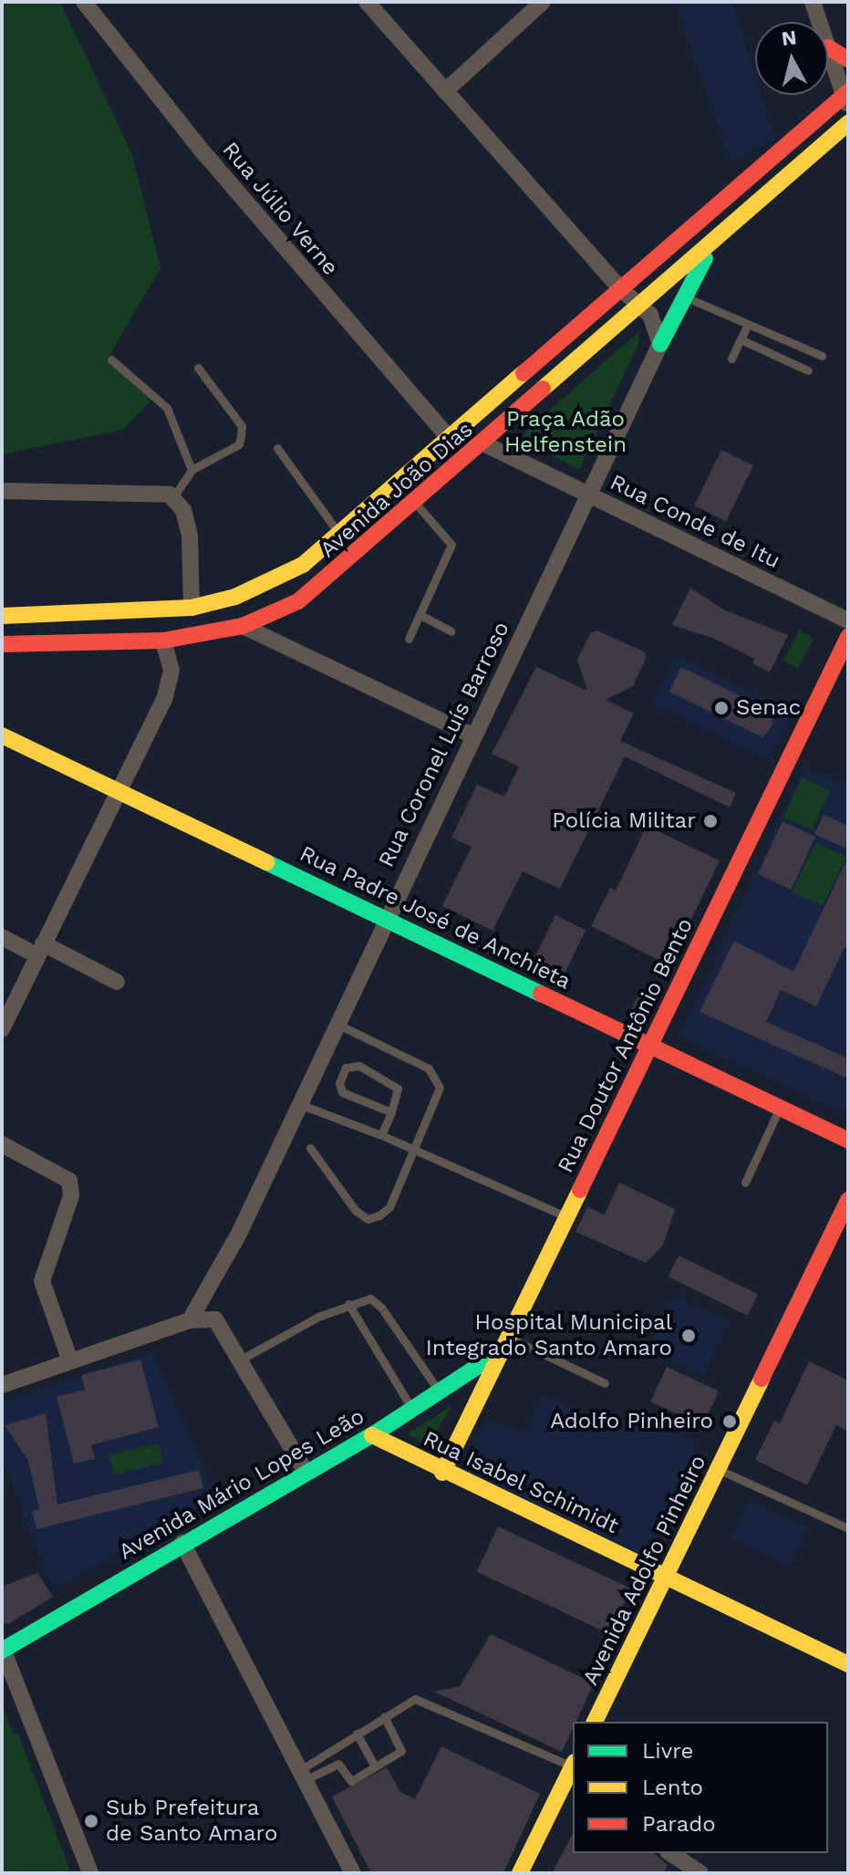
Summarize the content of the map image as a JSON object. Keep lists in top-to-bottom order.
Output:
{
  "streets": {
    "street": [
      "Rua Júlio Verne",
      "Avenida João Dias",
      "Rua Conde de Itu",
      "Rua Coronel Luís Barroso",
      "Rua Padre José de Anchieta",
      "Rua Doutor Antônio Bento",
      "Rua Isabel Schimidt",
      "Avenida Mário Lopes Leão",
      "Avenida Adolfo Pinheiro"
    ]
  },
  "crossings": [
    ["Rua Júlio Verne", "Avenida João Dias"],
    ["Avenida João Dias", "Rua Conde de Itu"],
    ["Rua Conde de Itu", "Rua Coronel Luís Barroso"],
    ["Rua Coronel Luís Barroso", "Rua Padre José de Anchieta"],
    ["Rua Padre José de Anchieta", "Rua Doutor Antônio Bento"],
    ["Rua Doutor Antônio Bento", "Rua Isabel Schimidt"],
    ["Rua Doutor Antônio Bento", "Avenida Mário Lopes Leão"],
    ["Rua Isabel Schimidt", "Avenida Mário Lopes Leão"],
    ["Rua Isabel Schimidt", "Avenida Adolfo Pinheiro"]
  ],
  "parks": ["Praça Adão Helfenstein"],
  "places": [
    "Senac",
    "Polícia Militar",
    "Hospital Municipal Integrado Santo Amaro",
    "Adolfo Pinheiro",
    "Sub Prefeitura de Santo Amaro"
  ],
  "legend": ["Livre", "Lento", "Parado"],
  "north": "top"
}
